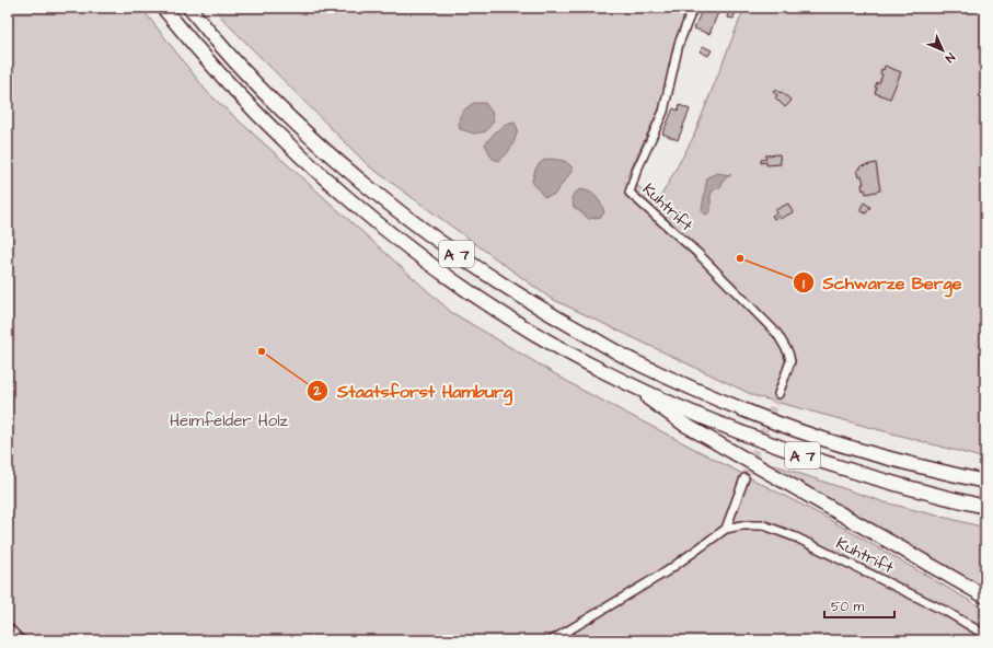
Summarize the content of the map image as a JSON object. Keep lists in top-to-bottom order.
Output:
{
  "streets": {
    "highway": ["A 7"],
    "street": ["Kuhtrift"]
  },
  "parks": ["Heimfelder Holz"],
  "places": ["Schwarze Berge", "Staatsforst Hamburg"],
  "scale_bar": "50 m",
  "north": "bottom right"
}
